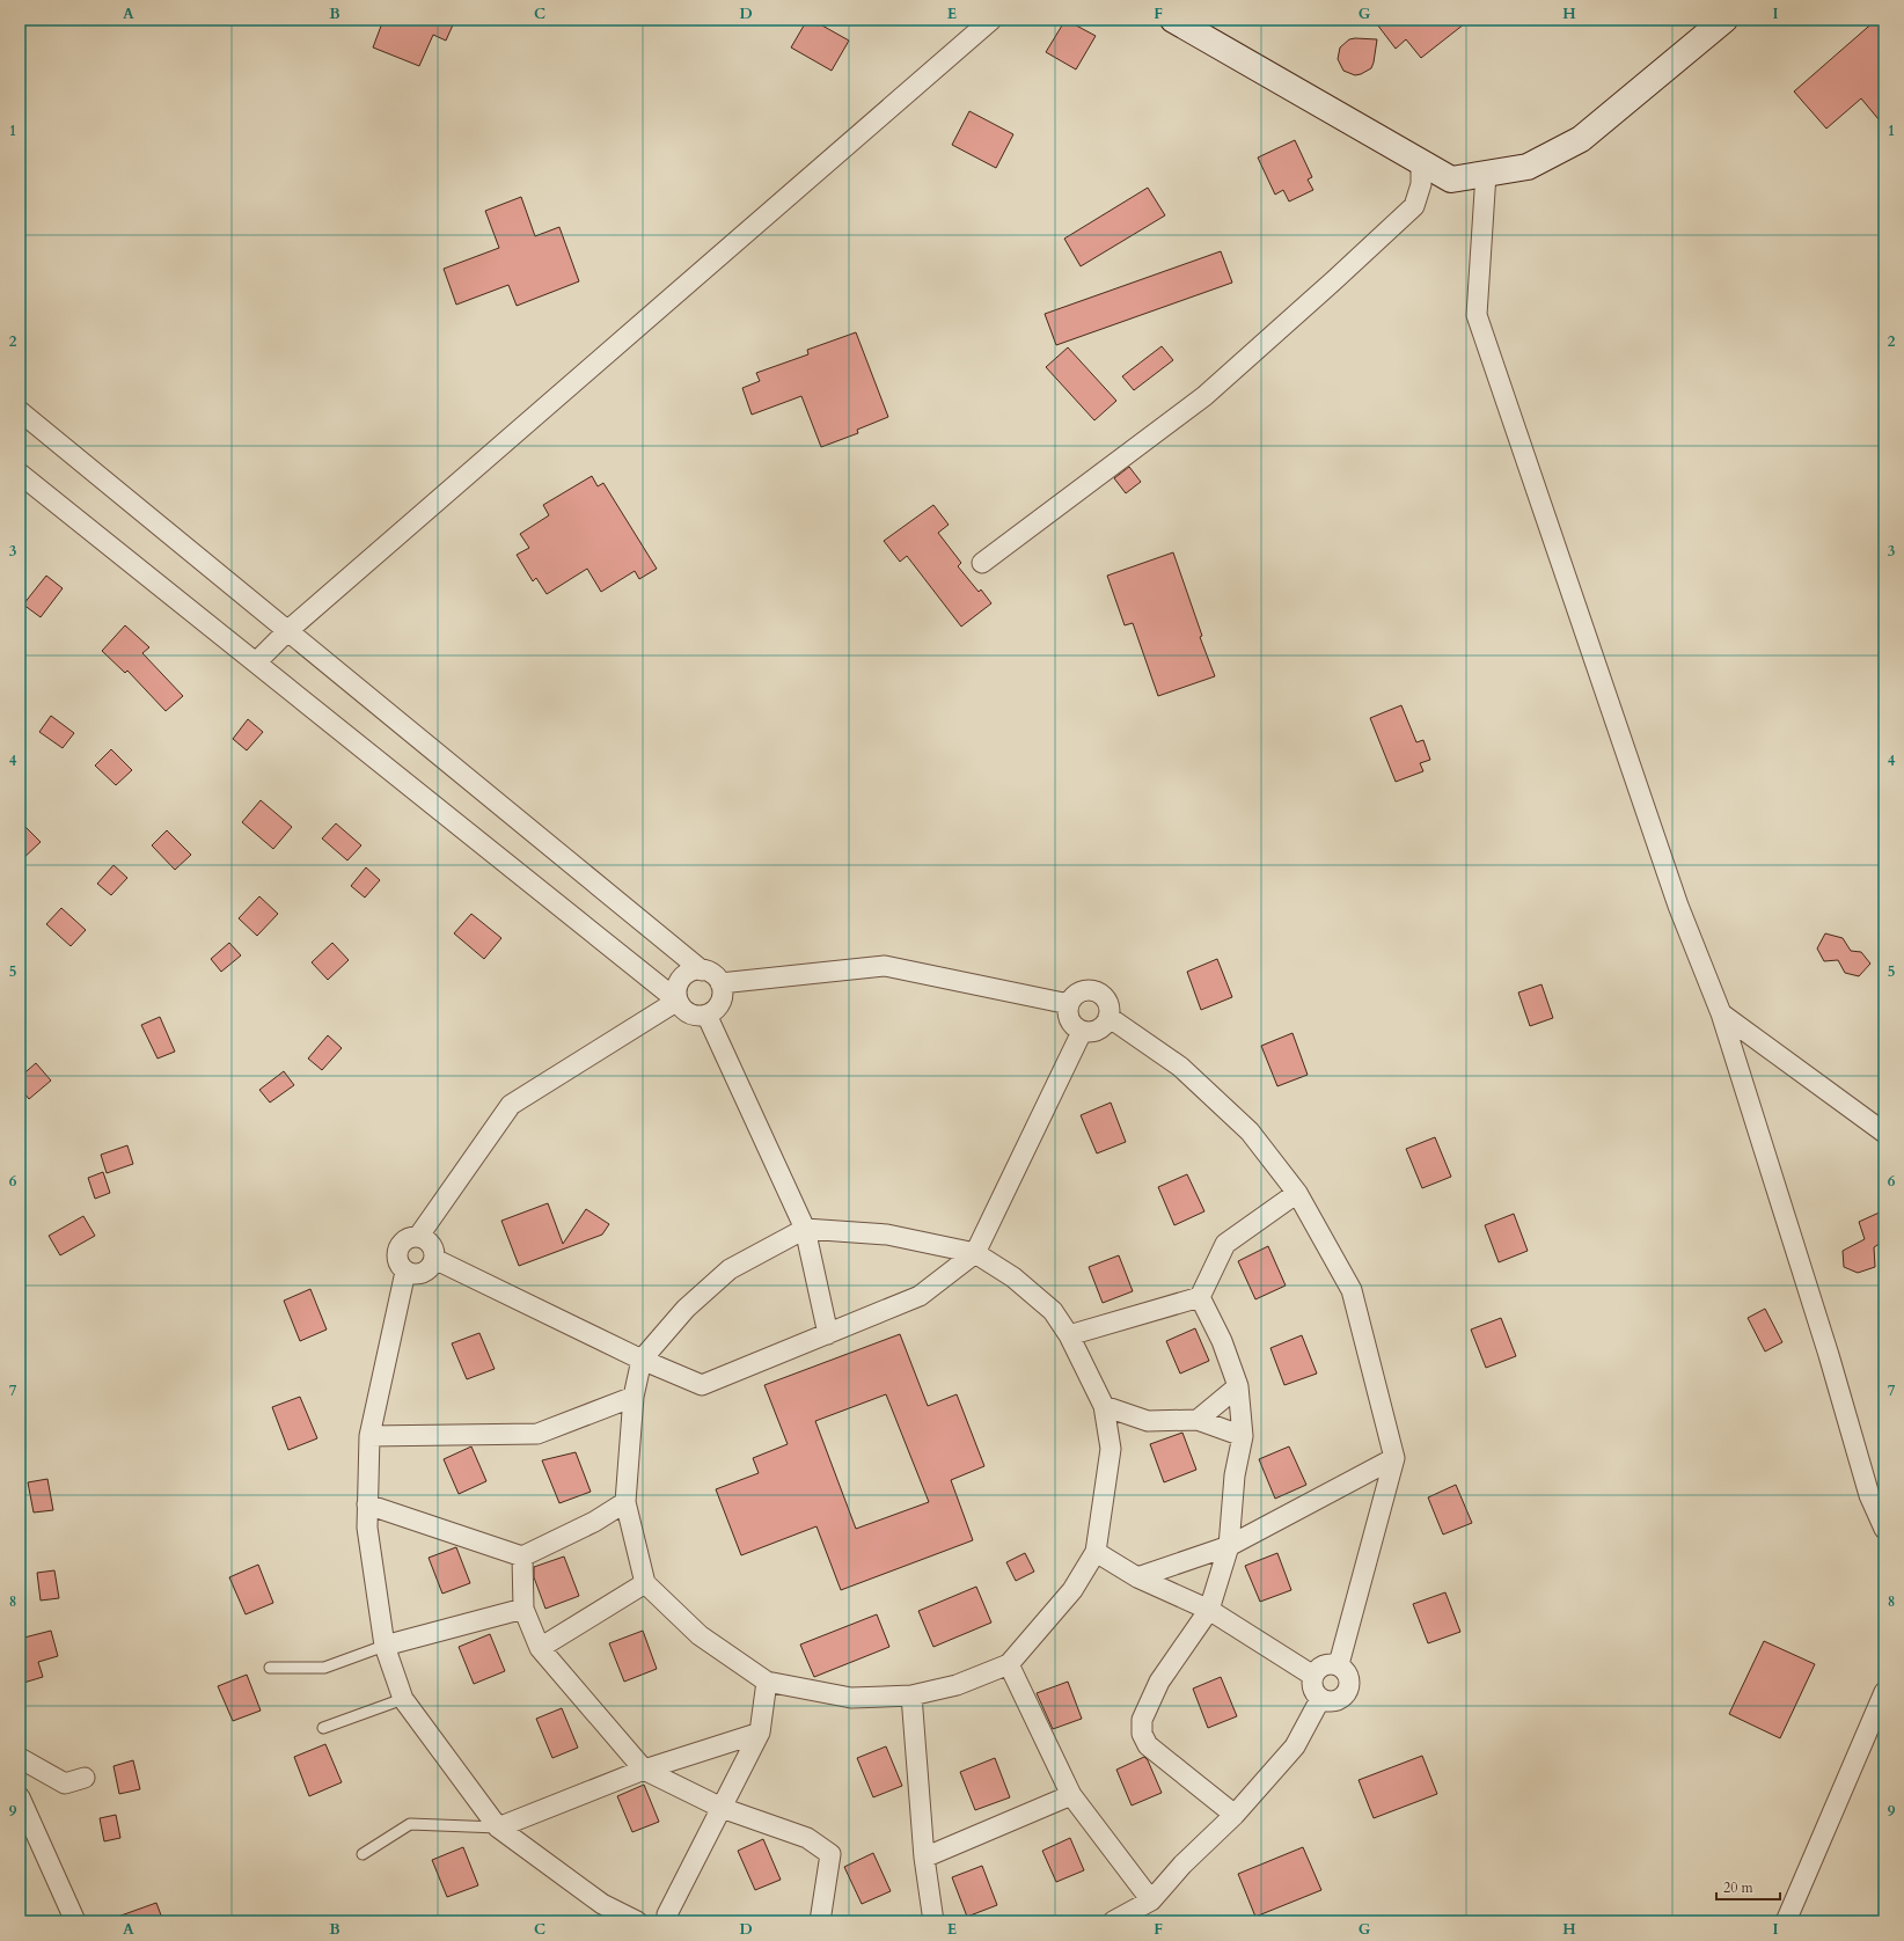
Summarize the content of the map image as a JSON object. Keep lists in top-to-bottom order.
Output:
{
  "scale_bar": "20 m",
  "grid": {
    "columns": [
      "A",
      "B",
      "C",
      "D",
      "E",
      "F",
      "G",
      "H",
      "I"
    ],
    "rows": [
      "1",
      "2",
      "3",
      "4",
      "5",
      "6",
      "7",
      "8",
      "9"
    ]
  }
}
